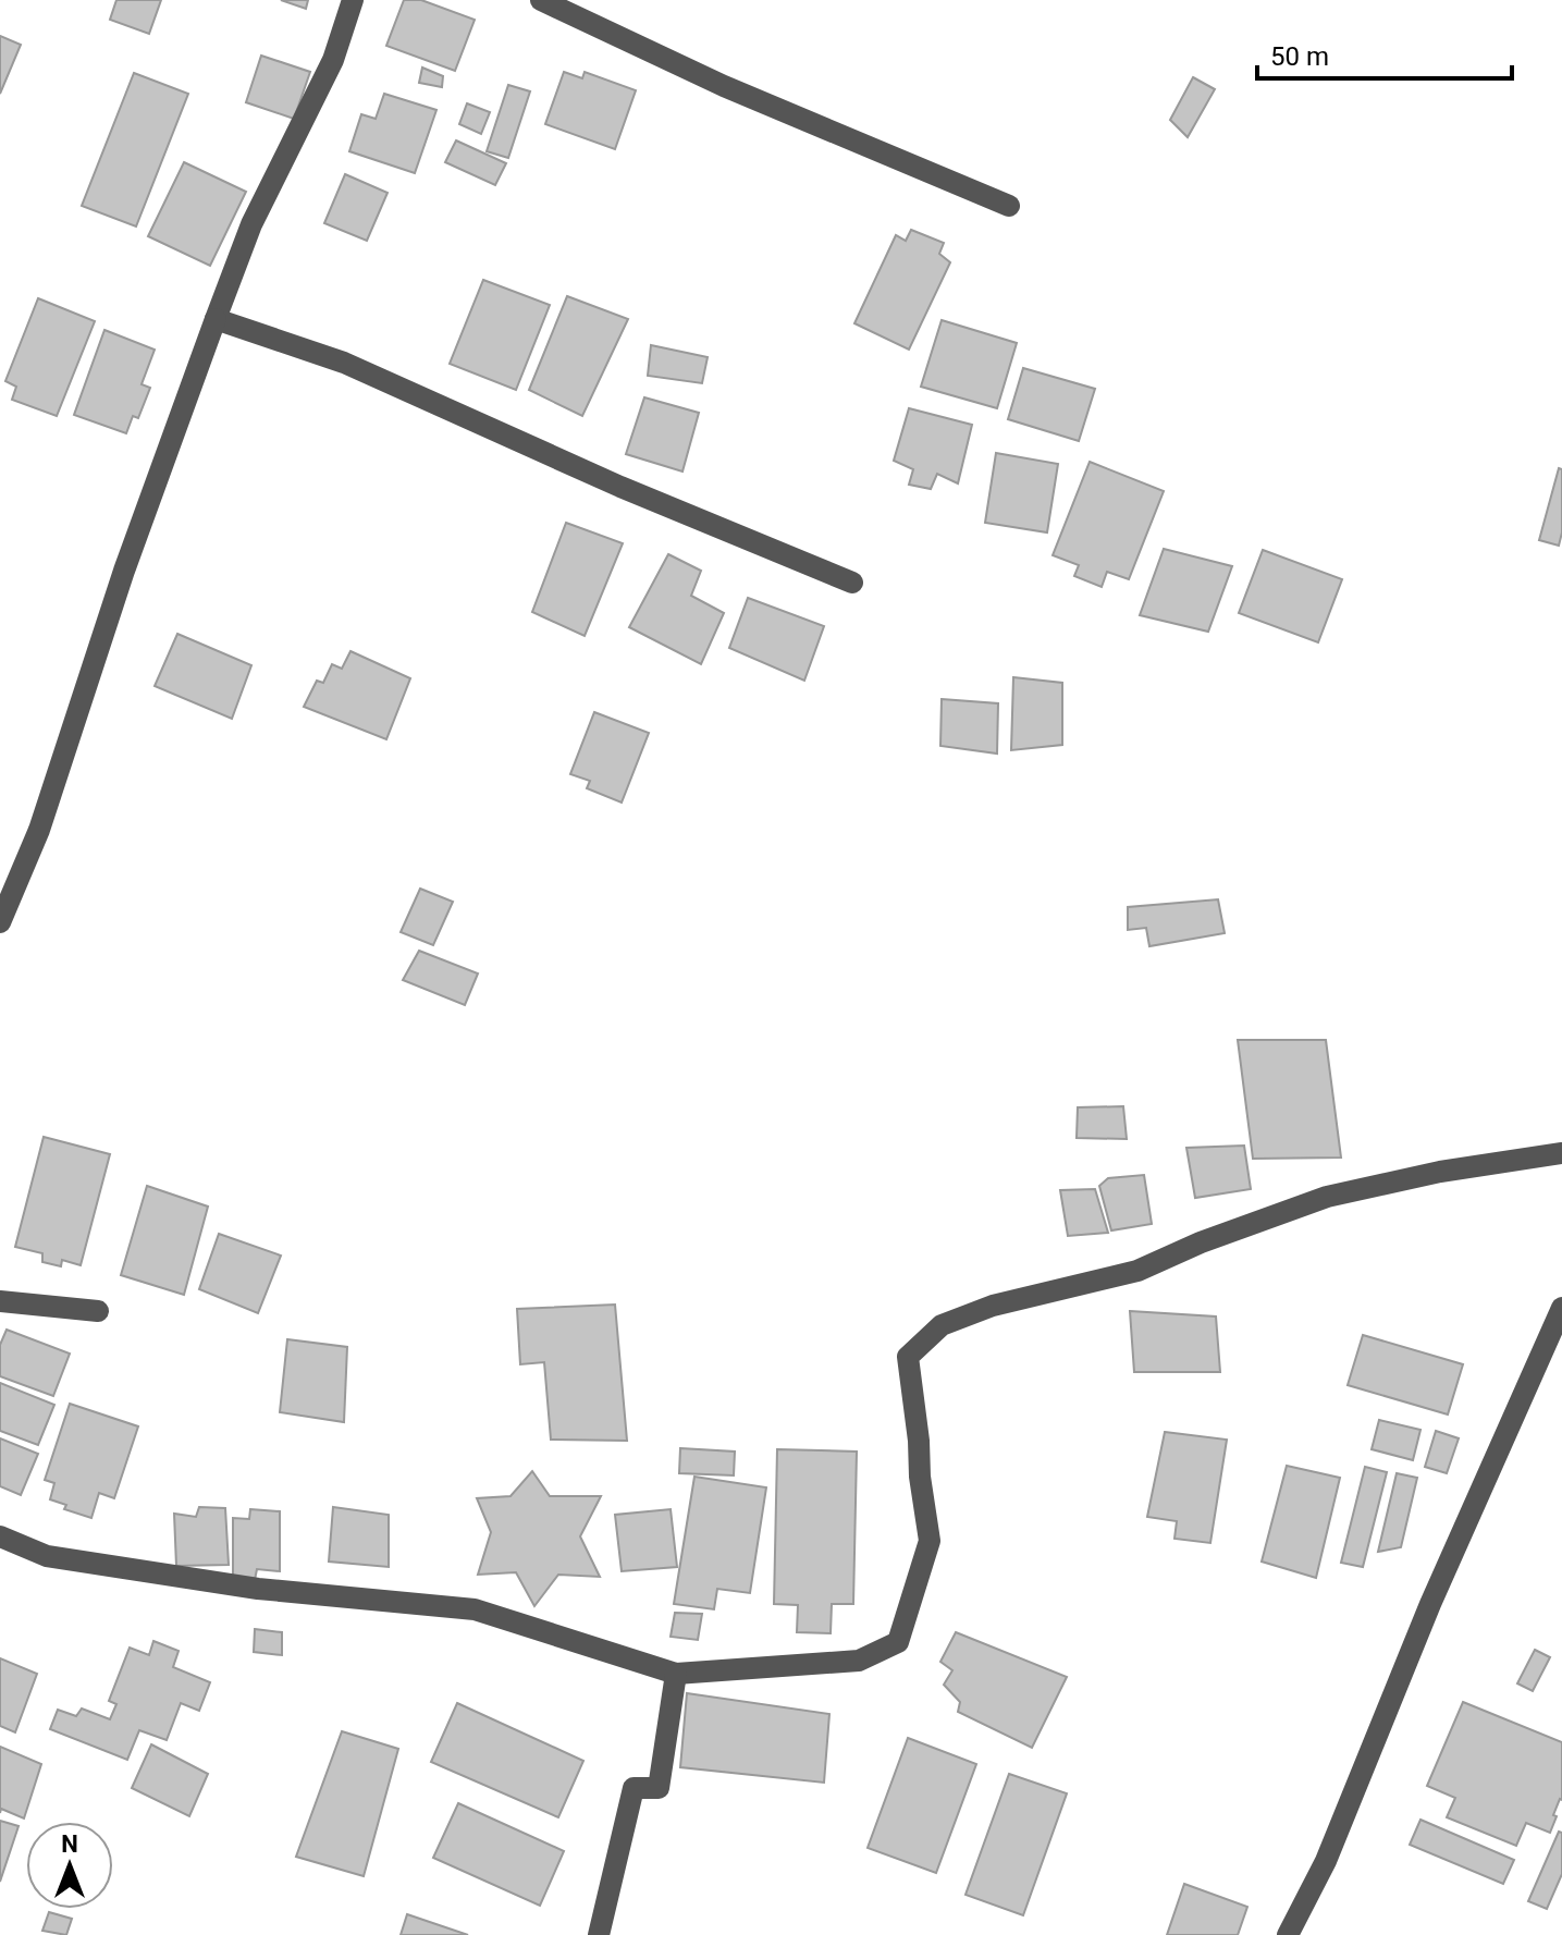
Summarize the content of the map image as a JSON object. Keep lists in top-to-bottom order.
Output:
{
  "scale_bar": "50 m",
  "north": "top"
}
